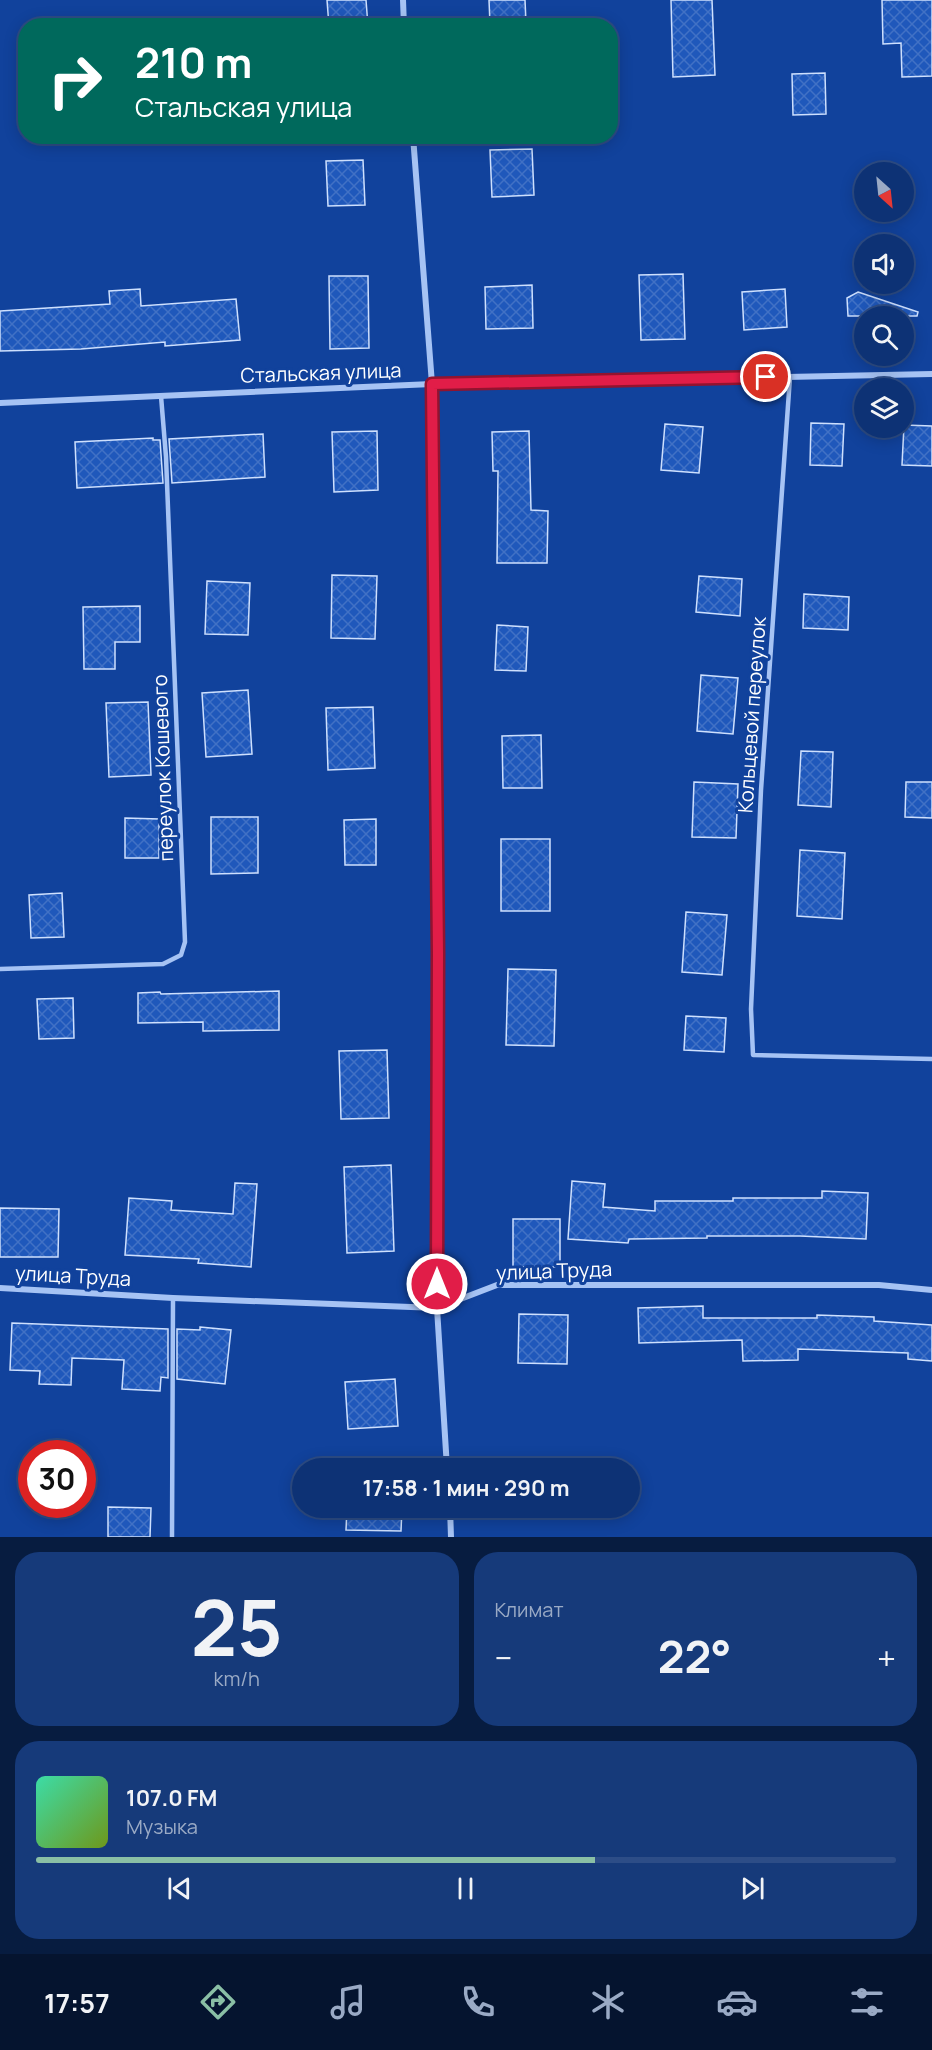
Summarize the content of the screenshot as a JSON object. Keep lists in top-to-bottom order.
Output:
{
  "streets": {
    "street": ["Стальская улица", "улица Труда"],
    "lane": ["Кольцевой переулок", "переулок Кошевого"]
  },
  "crossings": [
    ["Стальская улица", "Кольцевой переулок"],
    ["Стальская улица", "переулок Кошевого"]
  ],
  "north": "bottom right",
  "page": {
    "turn": ["210 m", "Стальская улица"],
    "limit": "30",
    "trip": "17:58 · 1 мин · 290 m",
    "tile": [
      ["25", "km/h"],
      "Климат"
    ],
    "heat": ["−", "22°", "+"],
    "song": ["107.0 FM", "Музыка"],
    "tabs": "17:57"
  }
}
